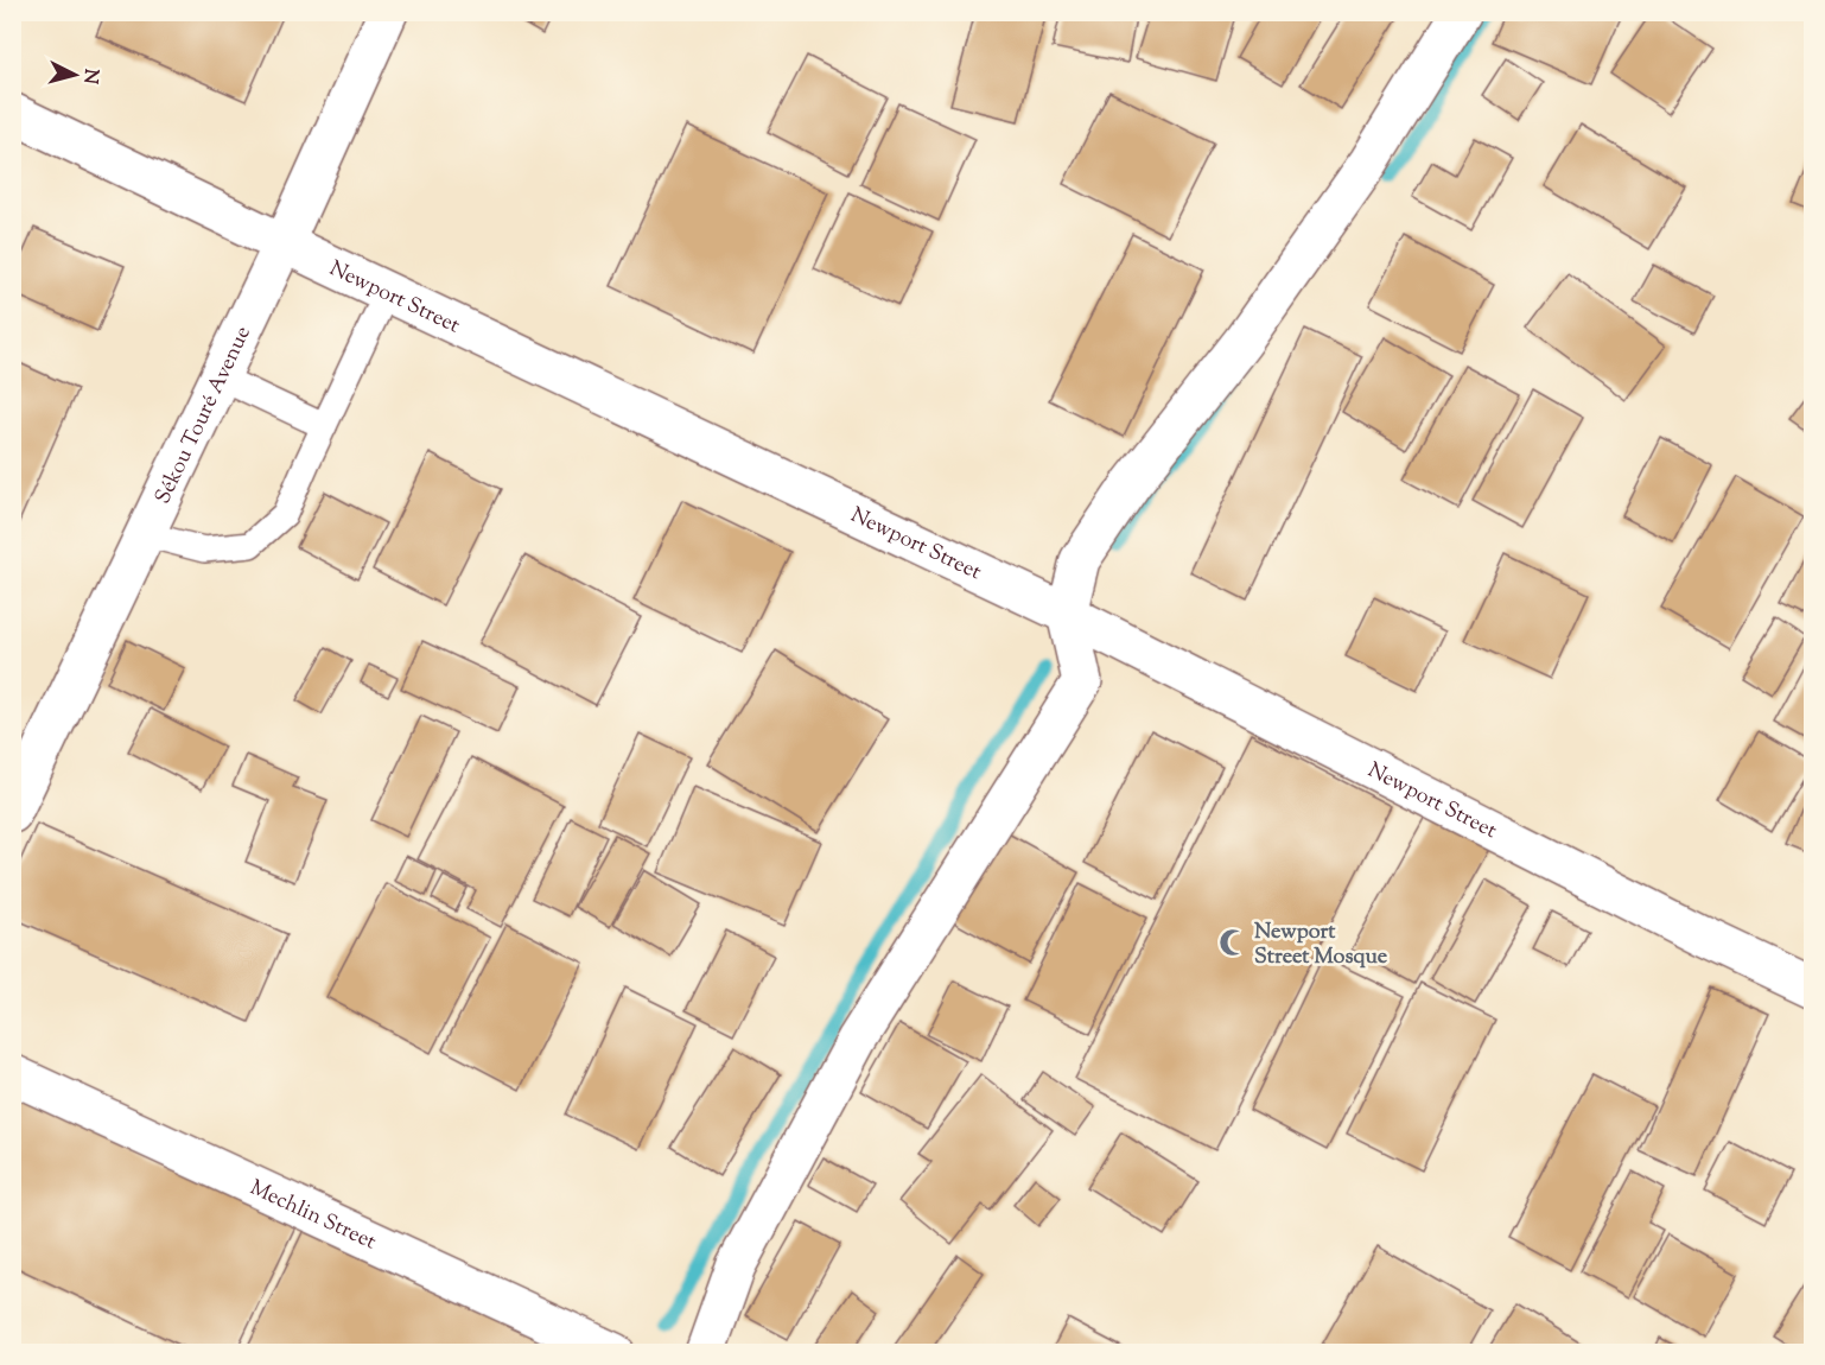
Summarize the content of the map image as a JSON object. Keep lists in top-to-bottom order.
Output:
{
  "streets": {
    "street": ["Newport Street", "Sékou Touré Avenue", "Mechlin Street"]
  },
  "crossings": [
    ["Newport Street", "Sékou Touré Avenue"]
  ],
  "places": {
    "mosque": ["Newport Street Mosque"]
  },
  "north": "right"
}
